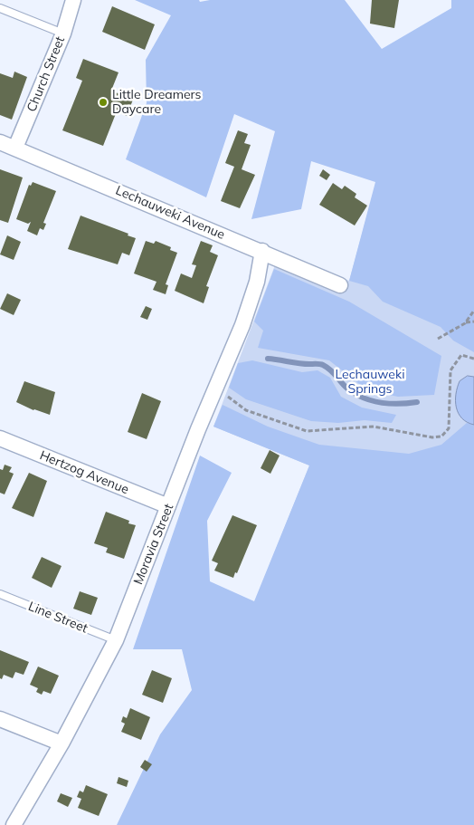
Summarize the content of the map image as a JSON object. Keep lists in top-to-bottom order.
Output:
{
  "streets": {
    "street": [
      "Church Street",
      "Lechauweki Avenue",
      "Hertzog Avenue",
      "Moravia Street"
    ],
    "lane": ["Line Street"]
  },
  "crossings": [
    ["Church Street", "Lechauweki Avenue"],
    ["Lechauweki Avenue", "Moravia Street"],
    ["Hertzog Avenue", "Moravia Street"],
    ["Moravia Street", "Line Street"]
  ],
  "parks": ["Lechauweki Springs"],
  "places": ["Little Dreamers Daycare"]
}
